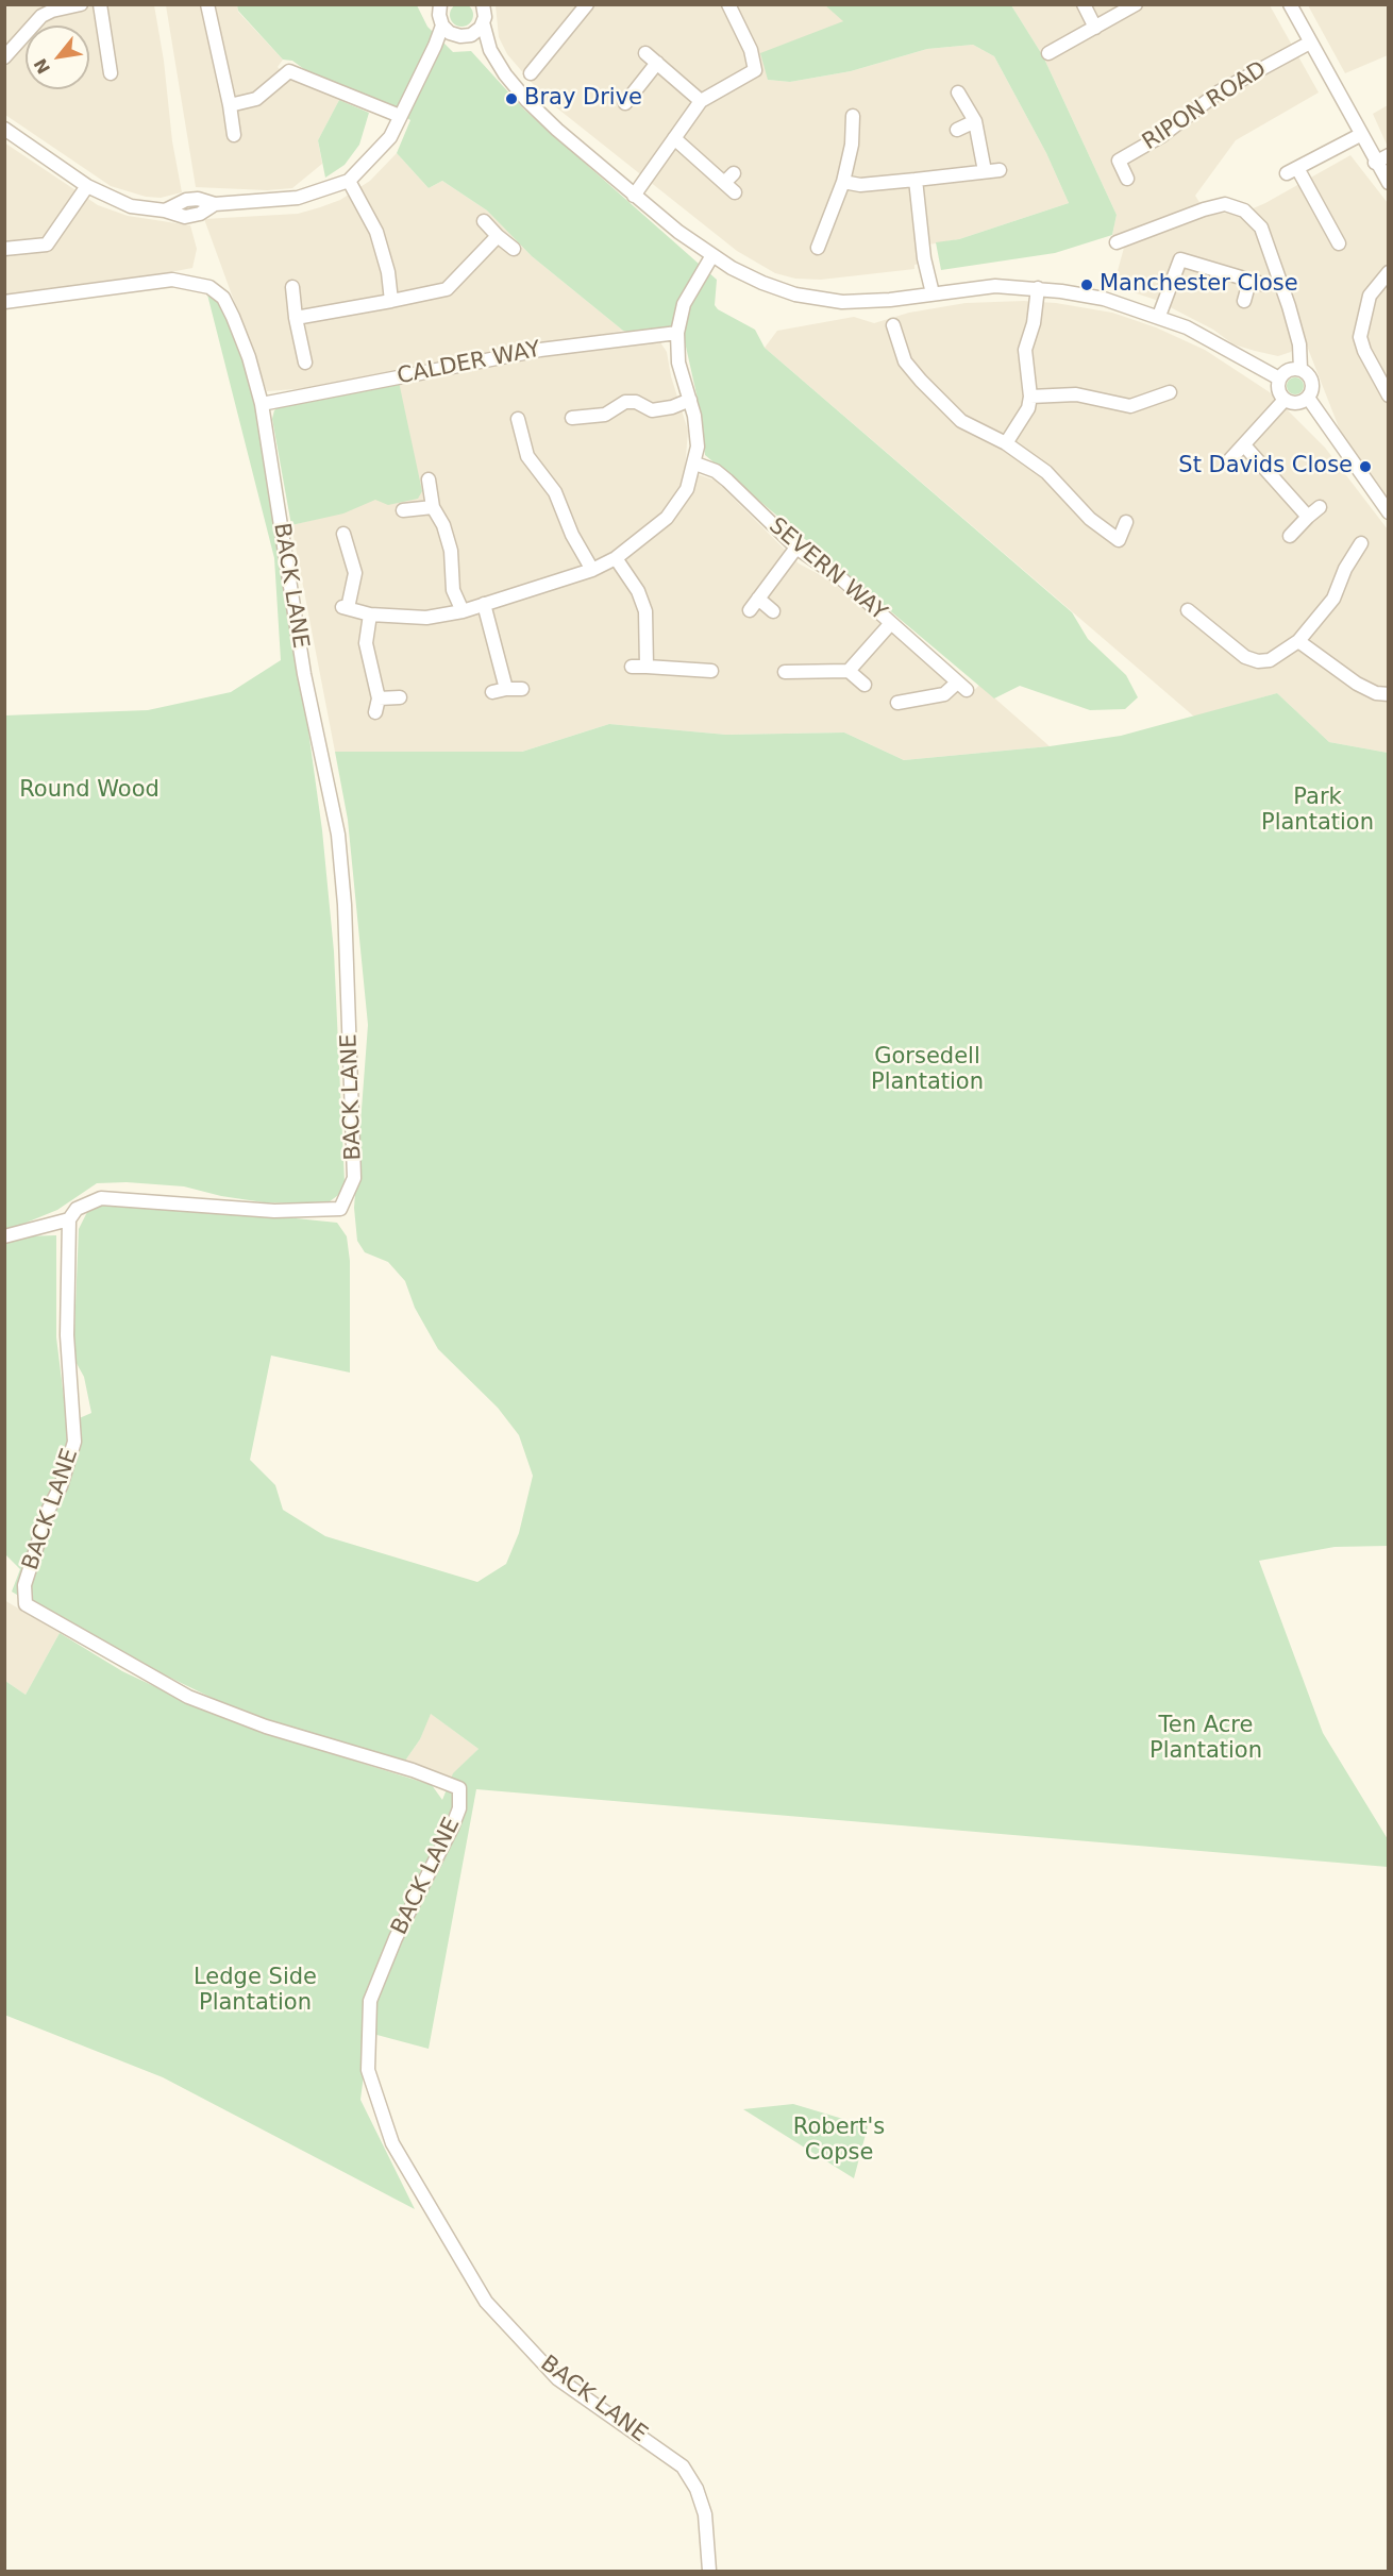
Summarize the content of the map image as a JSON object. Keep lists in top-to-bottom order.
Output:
{
  "streets": {
    "street": [
      "RIPON ROAD",
      "CALDER WAY",
      "SEVERN WAY",
      "BACK LANE"
    ]
  },
  "crossings": [
    ["CALDER WAY", "BACK LANE"]
  ],
  "parks": [
    "Round Wood",
    "Park Plantation",
    "Gorsedell Plantation",
    "Ten Acre Plantation",
    "Ledge Side Plantation",
    "Robert's Copse"
  ],
  "places": ["Bray Drive", "Manchester Close", "St Davids Close"],
  "north": "bottom left"
}
